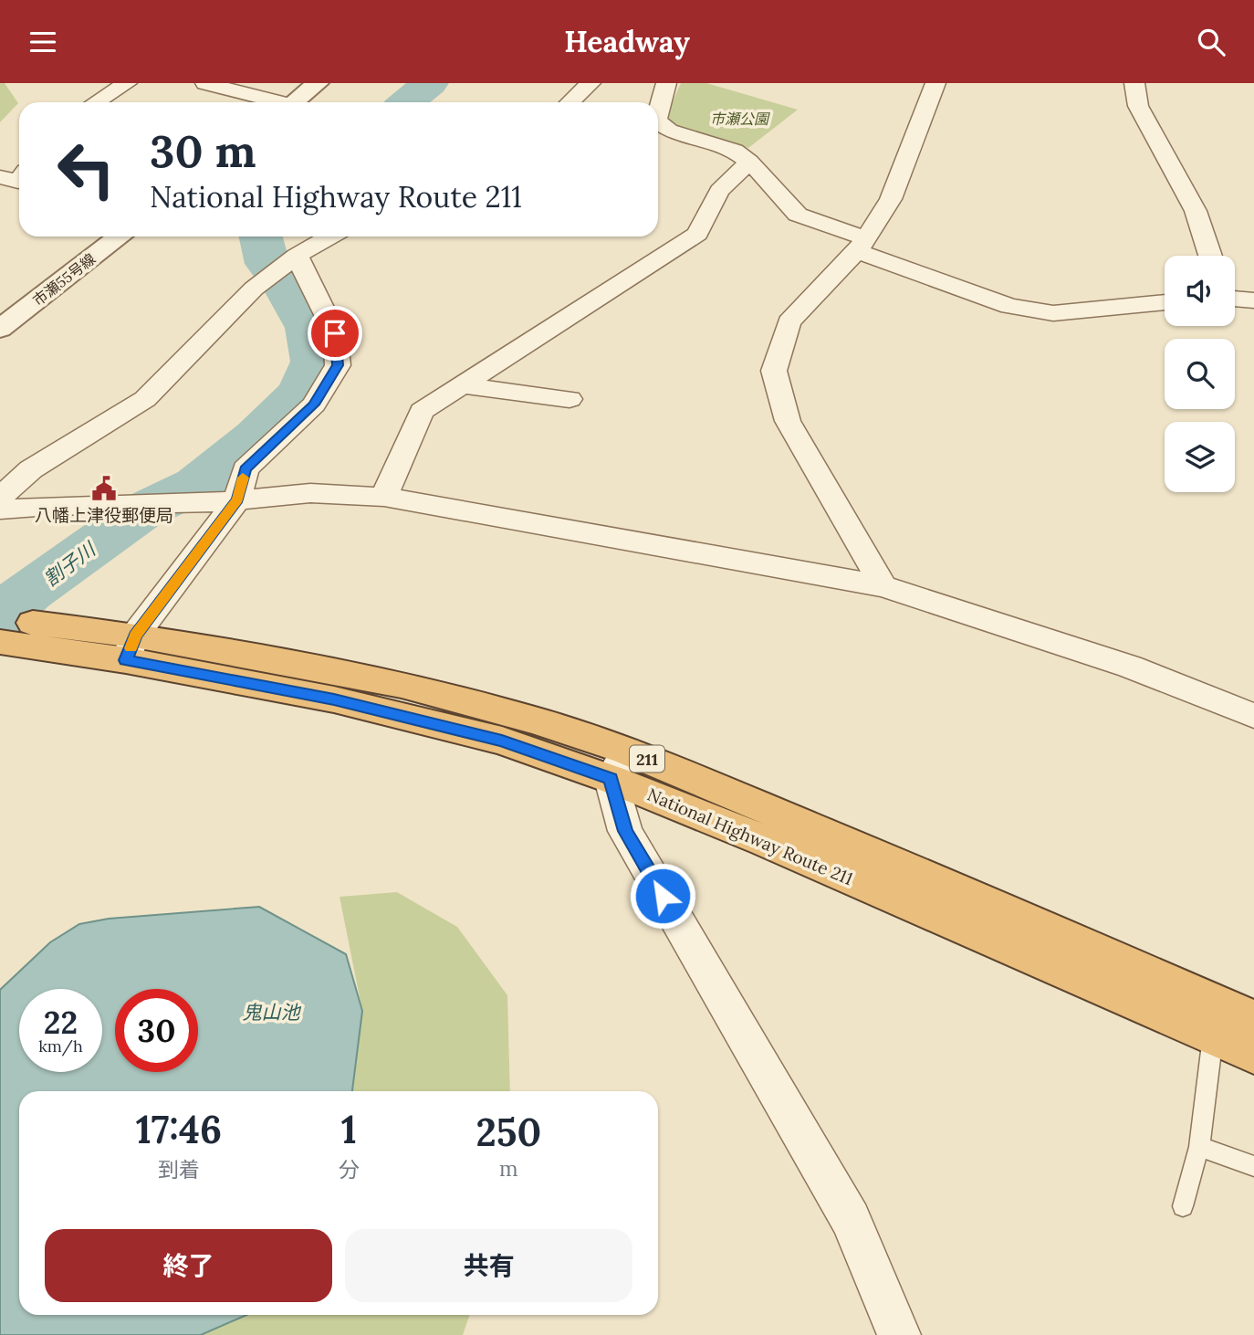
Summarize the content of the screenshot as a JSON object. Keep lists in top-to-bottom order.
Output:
{
  "streets": {
    "highway": ["211", "National Highway Route 211"],
    "street": ["市瀬55号線"]
  },
  "water": ["割子川", "鬼山池"],
  "parks": ["市瀬公園"],
  "places": {
    "public building": ["八幡上津役郵便局"]
  },
  "page": {
    "header": "Headway",
    "turn": ["30 m", "National Highway Route 211"],
    "speed": "22 km/h",
    "limit": "30",
    "eta": [
      "17:46",
      "到着",
      "1",
      "分",
      "250",
      "m"
    ],
    "buttons": ["終了", "共有"]
  }
}
